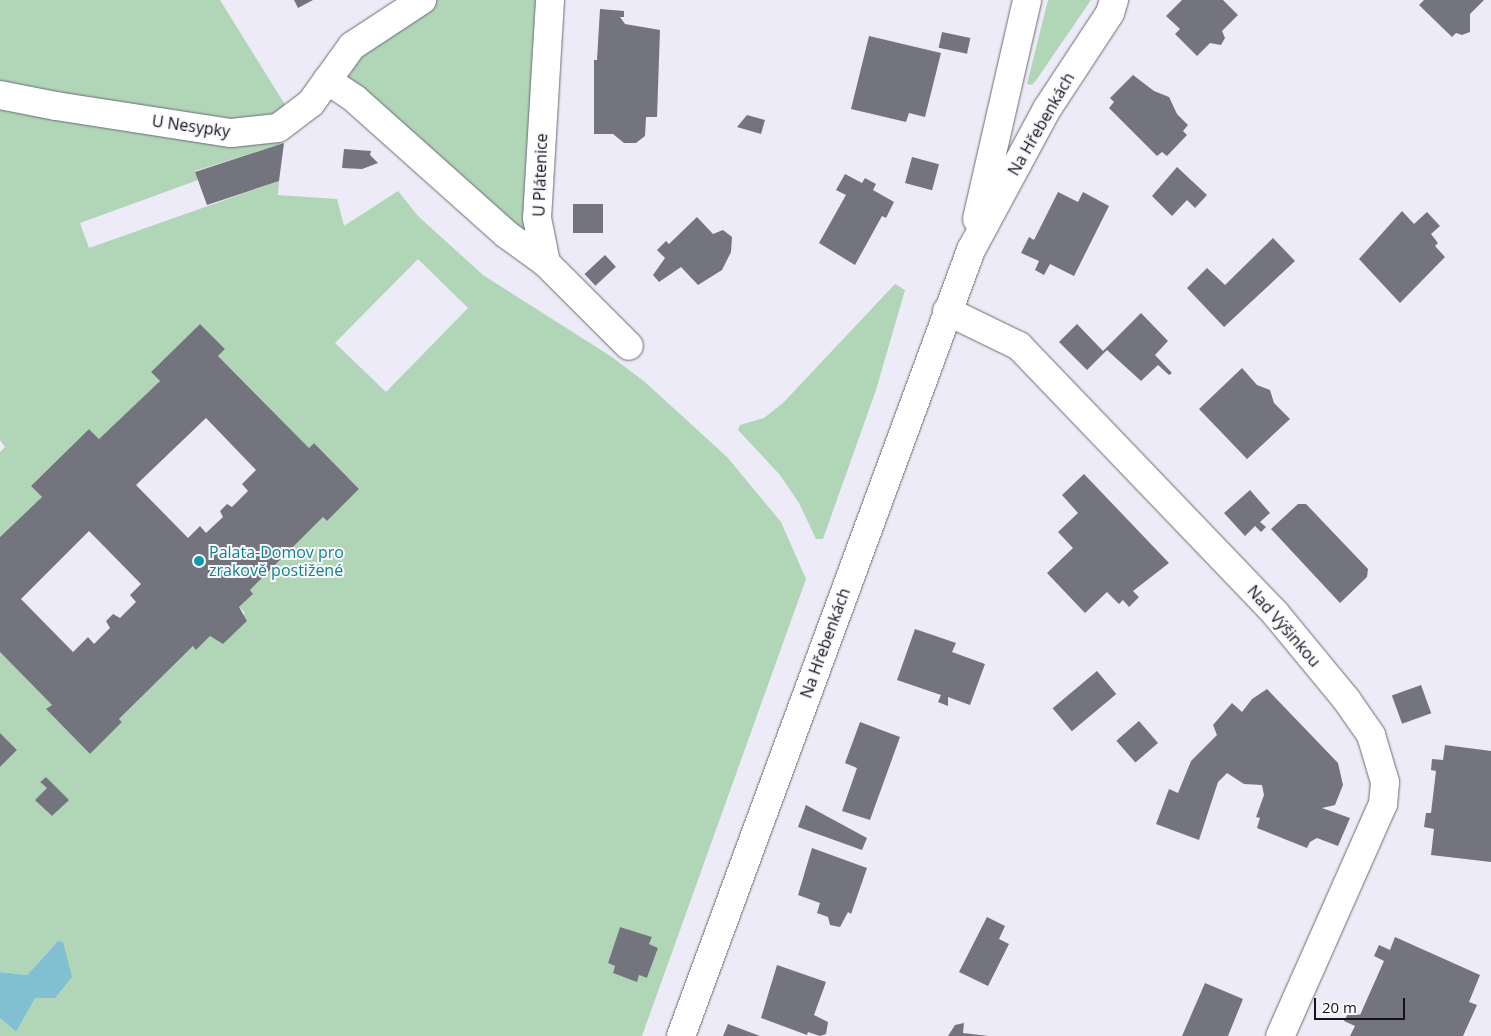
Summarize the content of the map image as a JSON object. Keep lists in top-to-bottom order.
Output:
{
  "streets": {
    "street": [
      "Na Hřebenkách",
      "U Nesypky",
      "U Plátenice",
      "Nad Výšinkou"
    ]
  },
  "crossings": [
    ["Na Hřebenkách", "Nad Výšinkou"]
  ],
  "places": ["Palata-Domov pro zrakově postižené"],
  "scale_bar": "20 m"
}
